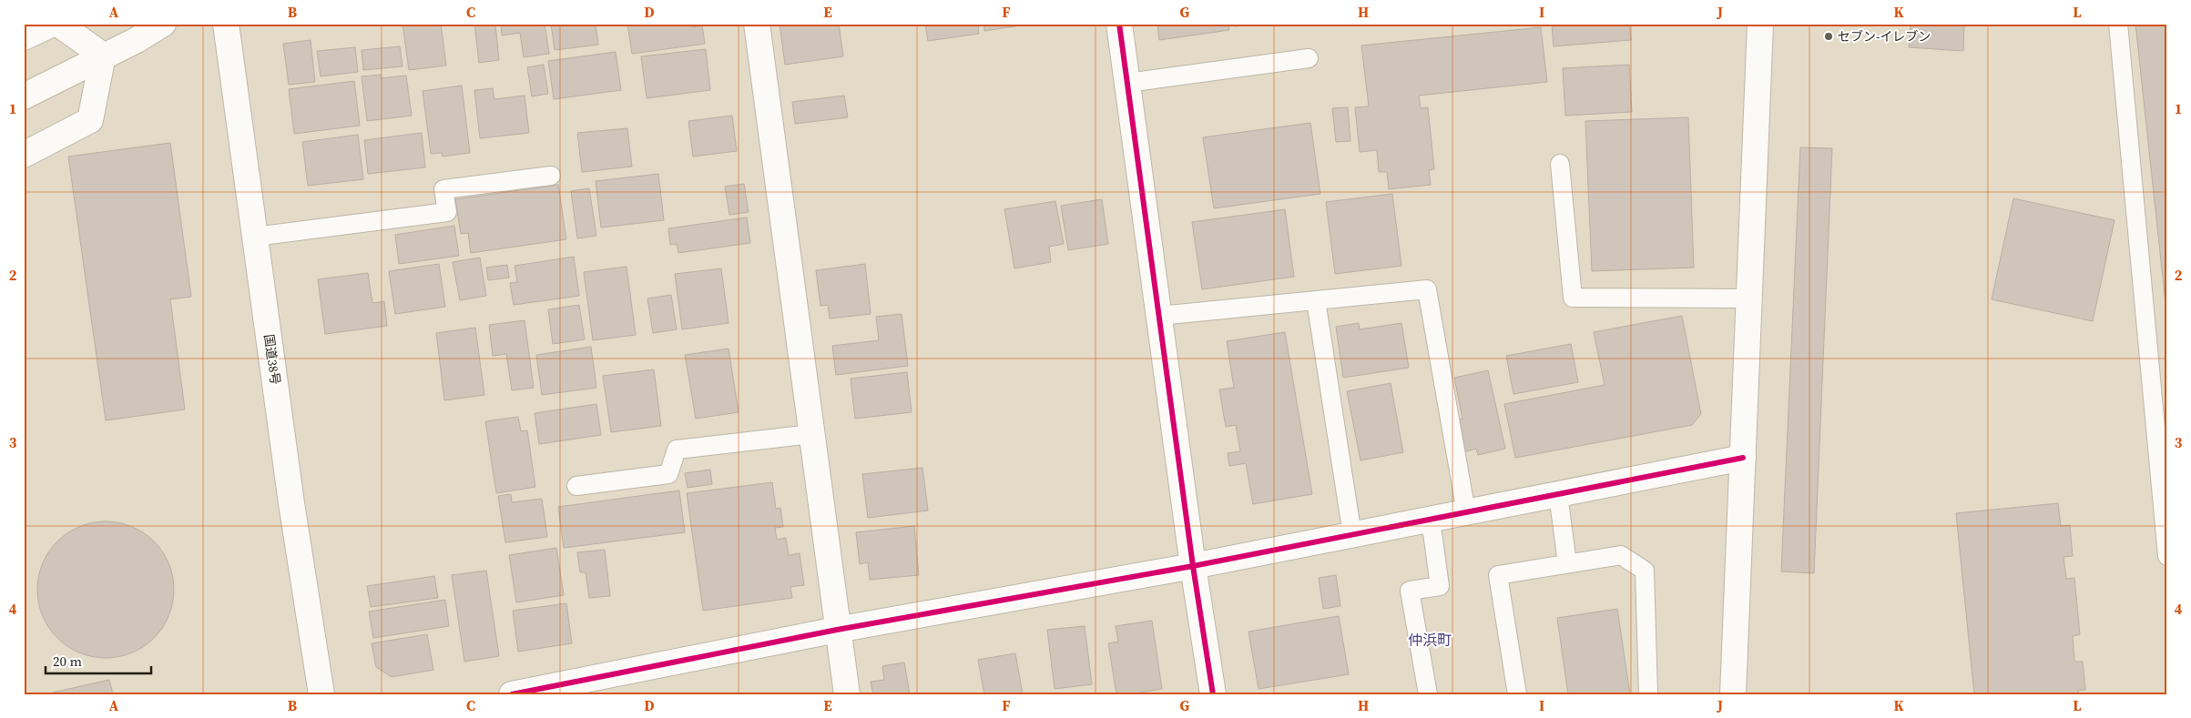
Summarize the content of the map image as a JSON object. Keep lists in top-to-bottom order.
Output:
{
  "streets": {
    "main road": ["国道38号"]
  },
  "districts": ["仲浜町"],
  "places": ["セブン-イレブン"],
  "scale_bar": "20 m",
  "grid": {
    "columns": [
      "A",
      "B",
      "C",
      "D",
      "E",
      "F",
      "G",
      "H",
      "I",
      "J",
      "K",
      "L"
    ],
    "rows": [
      "1",
      "2",
      "3",
      "4"
    ]
  }
}
